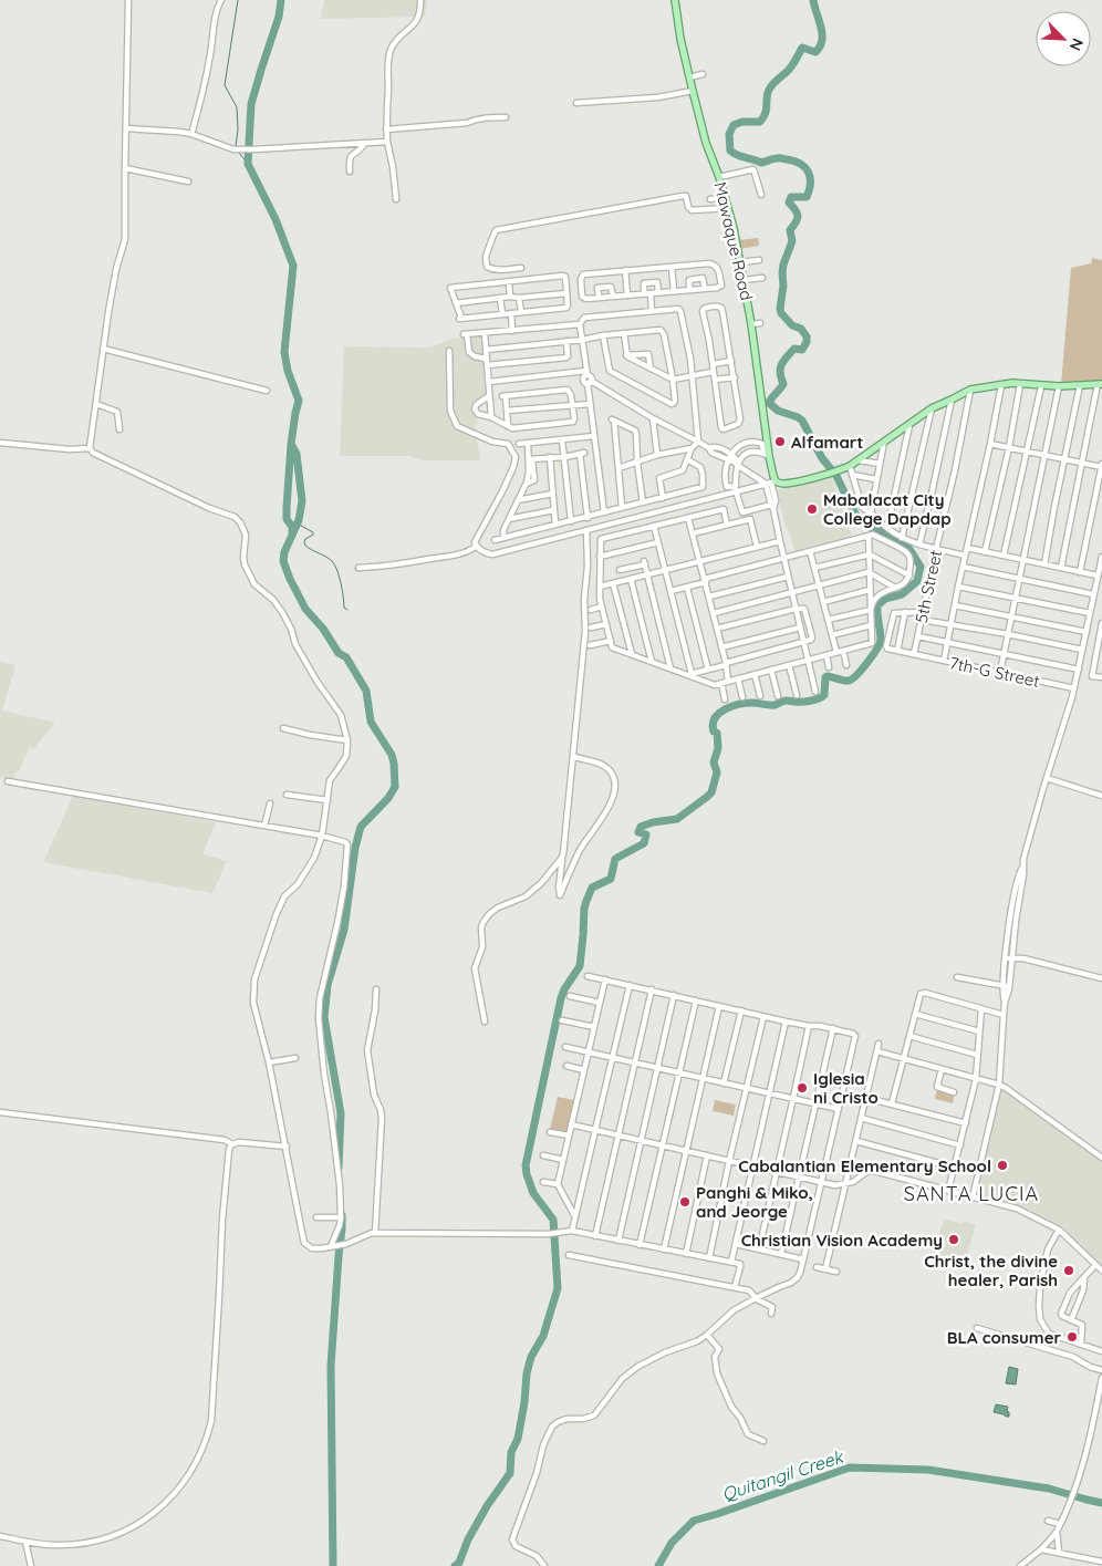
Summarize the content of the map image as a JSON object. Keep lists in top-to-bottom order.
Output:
{
  "streets": {
    "main road": ["Mawaque Road"],
    "street": ["5th Street", "7th-G Street"]
  },
  "crossings": [
    ["5th Street", "7th-G Street"]
  ],
  "districts": ["SANTA LUCIA"],
  "water": ["Quitangil Creek"],
  "places": [
    "Alfamart",
    "Mabalacat City College Dapdap",
    "Iglesia ni Cristo",
    "Cabalantian Elementary School",
    "Panghi & Miko, and Jeorge",
    "Christian Vision Academy",
    "Christ, the divine healer, Parish",
    "BLA consumer"
  ],
  "north": "bottom right"
}
